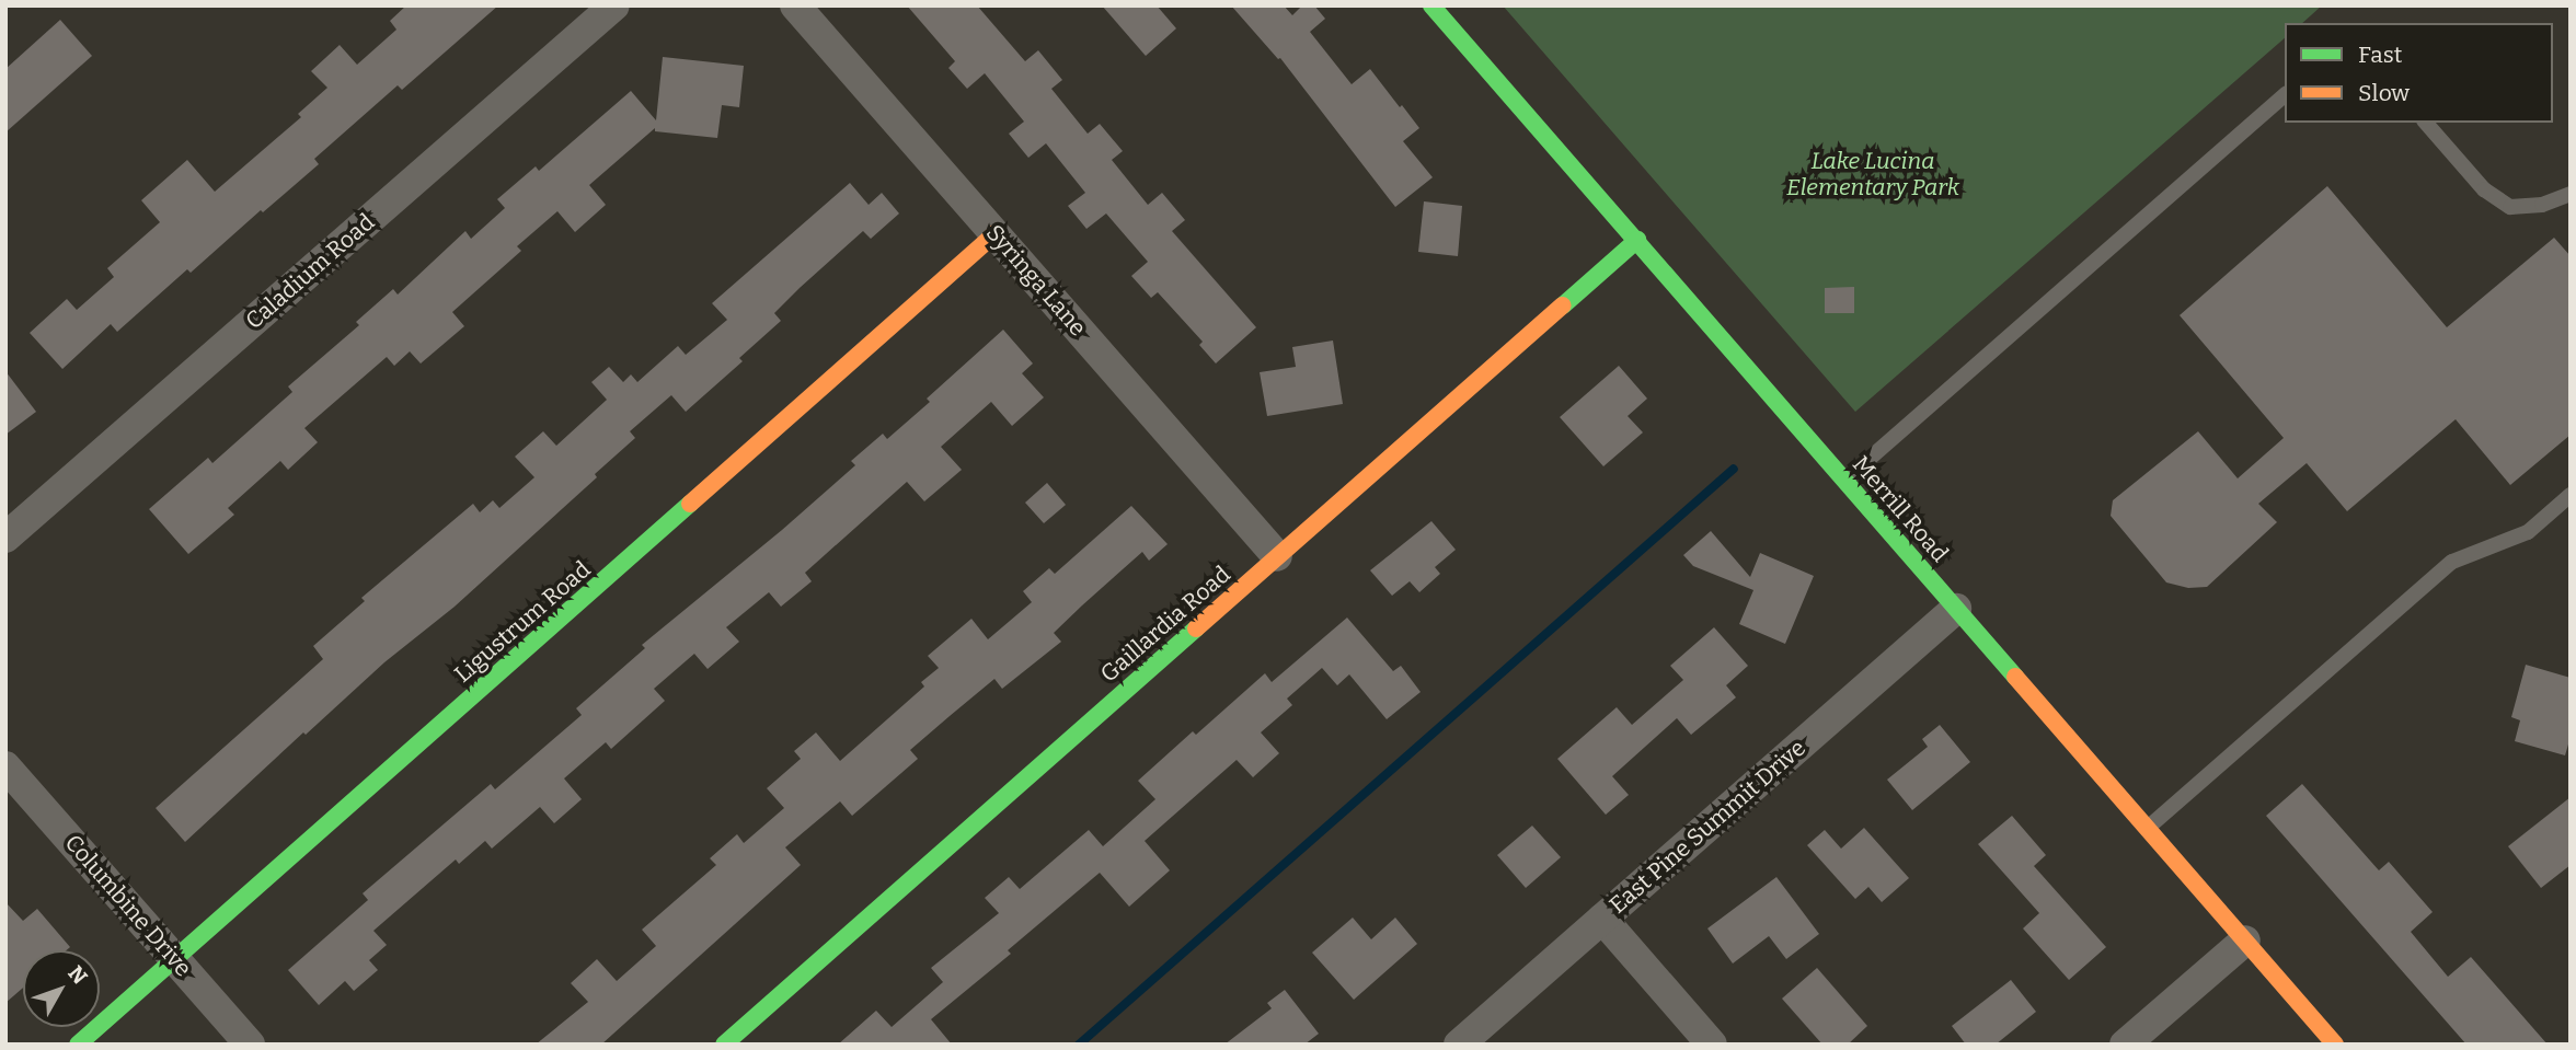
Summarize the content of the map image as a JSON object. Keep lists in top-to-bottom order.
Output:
{
  "streets": {
    "street": [
      "Caladium Road",
      "Syringa Lane",
      "Merrill Road",
      "Ligustrum Road",
      "Gaillardia Road",
      "East Pine Summit Drive",
      "Columbine Drive"
    ]
  },
  "crossings": [
    ["Syringa Lane", "Ligustrum Road"],
    ["Syringa Lane", "Gaillardia Road"],
    ["Merrill Road", "Gaillardia Road"],
    ["Merrill Road", "East Pine Summit Drive"],
    ["Ligustrum Road", "Columbine Drive"]
  ],
  "parks": ["Lake Lucina Elementary Park"],
  "legend": ["Fast", "Slow"],
  "north": "top right"
}
